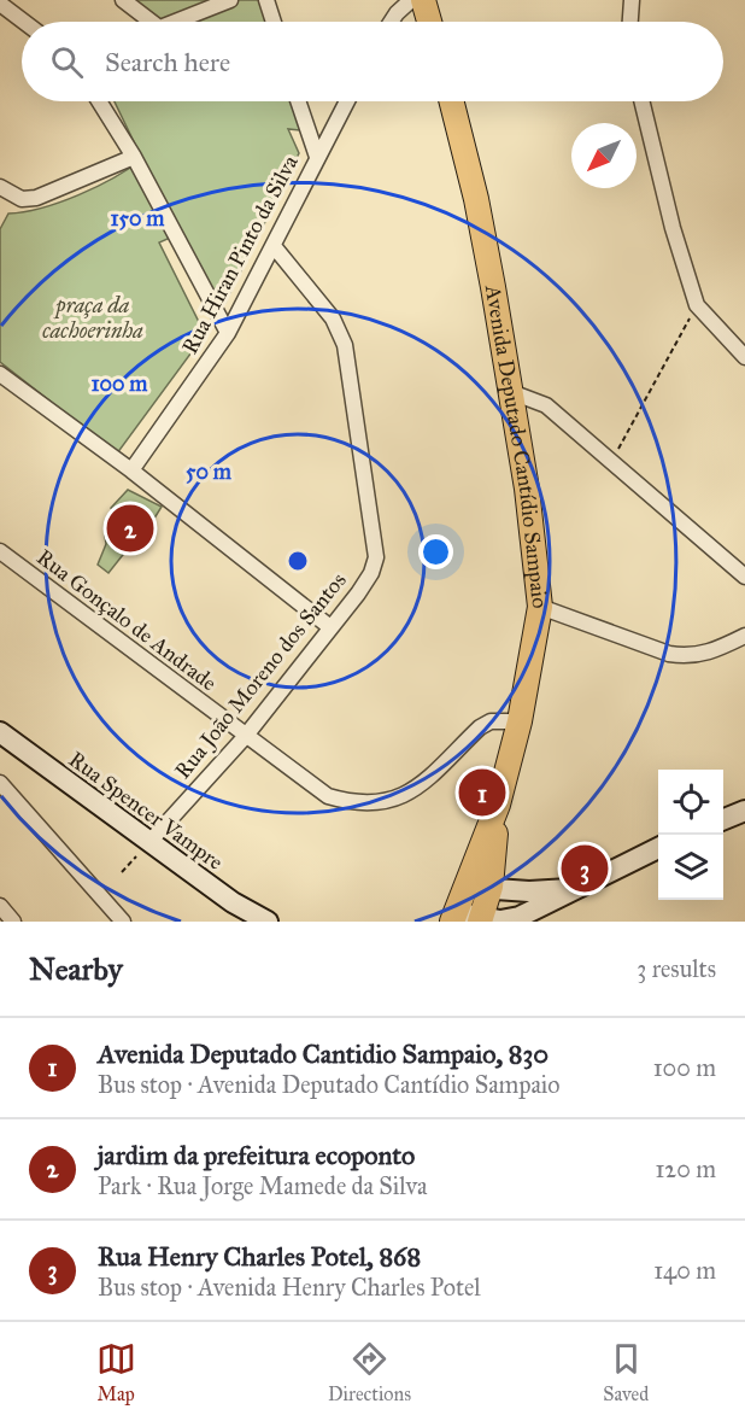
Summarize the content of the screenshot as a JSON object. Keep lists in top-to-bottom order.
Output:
{
  "streets": {
    "main road": ["Avenida Deputado Cantídio Sampaio"],
    "street": [
      "Rua Hiran Pinto da Silva",
      "Rua Gonçalo de Andrade",
      "Rua João Moreno dos Santos",
      "Rua Spencer Vampre"
    ]
  },
  "crossings": [
    ["Rua Hiran Pinto da Silva", "Rua João Moreno dos Santos"],
    ["Avenida Deputado Cantídio Sampaio", "Rua Gonçalo de Andrade"],
    ["Rua Gonçalo de Andrade", "Rua João Moreno dos Santos"],
    ["Rua João Moreno dos Santos", "Rua Spencer Vampre"]
  ],
  "parks": ["praça da cachoerinha"],
  "north": "bottom left",
  "page": {
    "search": "Search here",
    "pins": ["2", "1", "3"],
    "heading": ["Nearby", "3 results"],
    "list": [
      {
        "mark": "1",
        "name": "Avenida Deputado Cantidio Sampaio, 830",
        "note": "Bus stop · Avenida Deputado Cantídio Sampaio",
        "value": "100 m"
      },
      {
        "mark": "2",
        "name": "jardim da prefeitura ecoponto",
        "note": "Park · Rua Jorge Mamede da Silva",
        "value": "120 m"
      },
      {
        "mark": "3",
        "name": "Rua Henry Charles Potel, 868",
        "note": "Bus stop · Avenida Henry Charles Potel",
        "value": "140 m"
      }
    ],
    "nav": ["Map", "Directions", "Saved"]
  },
  "rings": ["150 m", "100 m", "50 m"]
}
